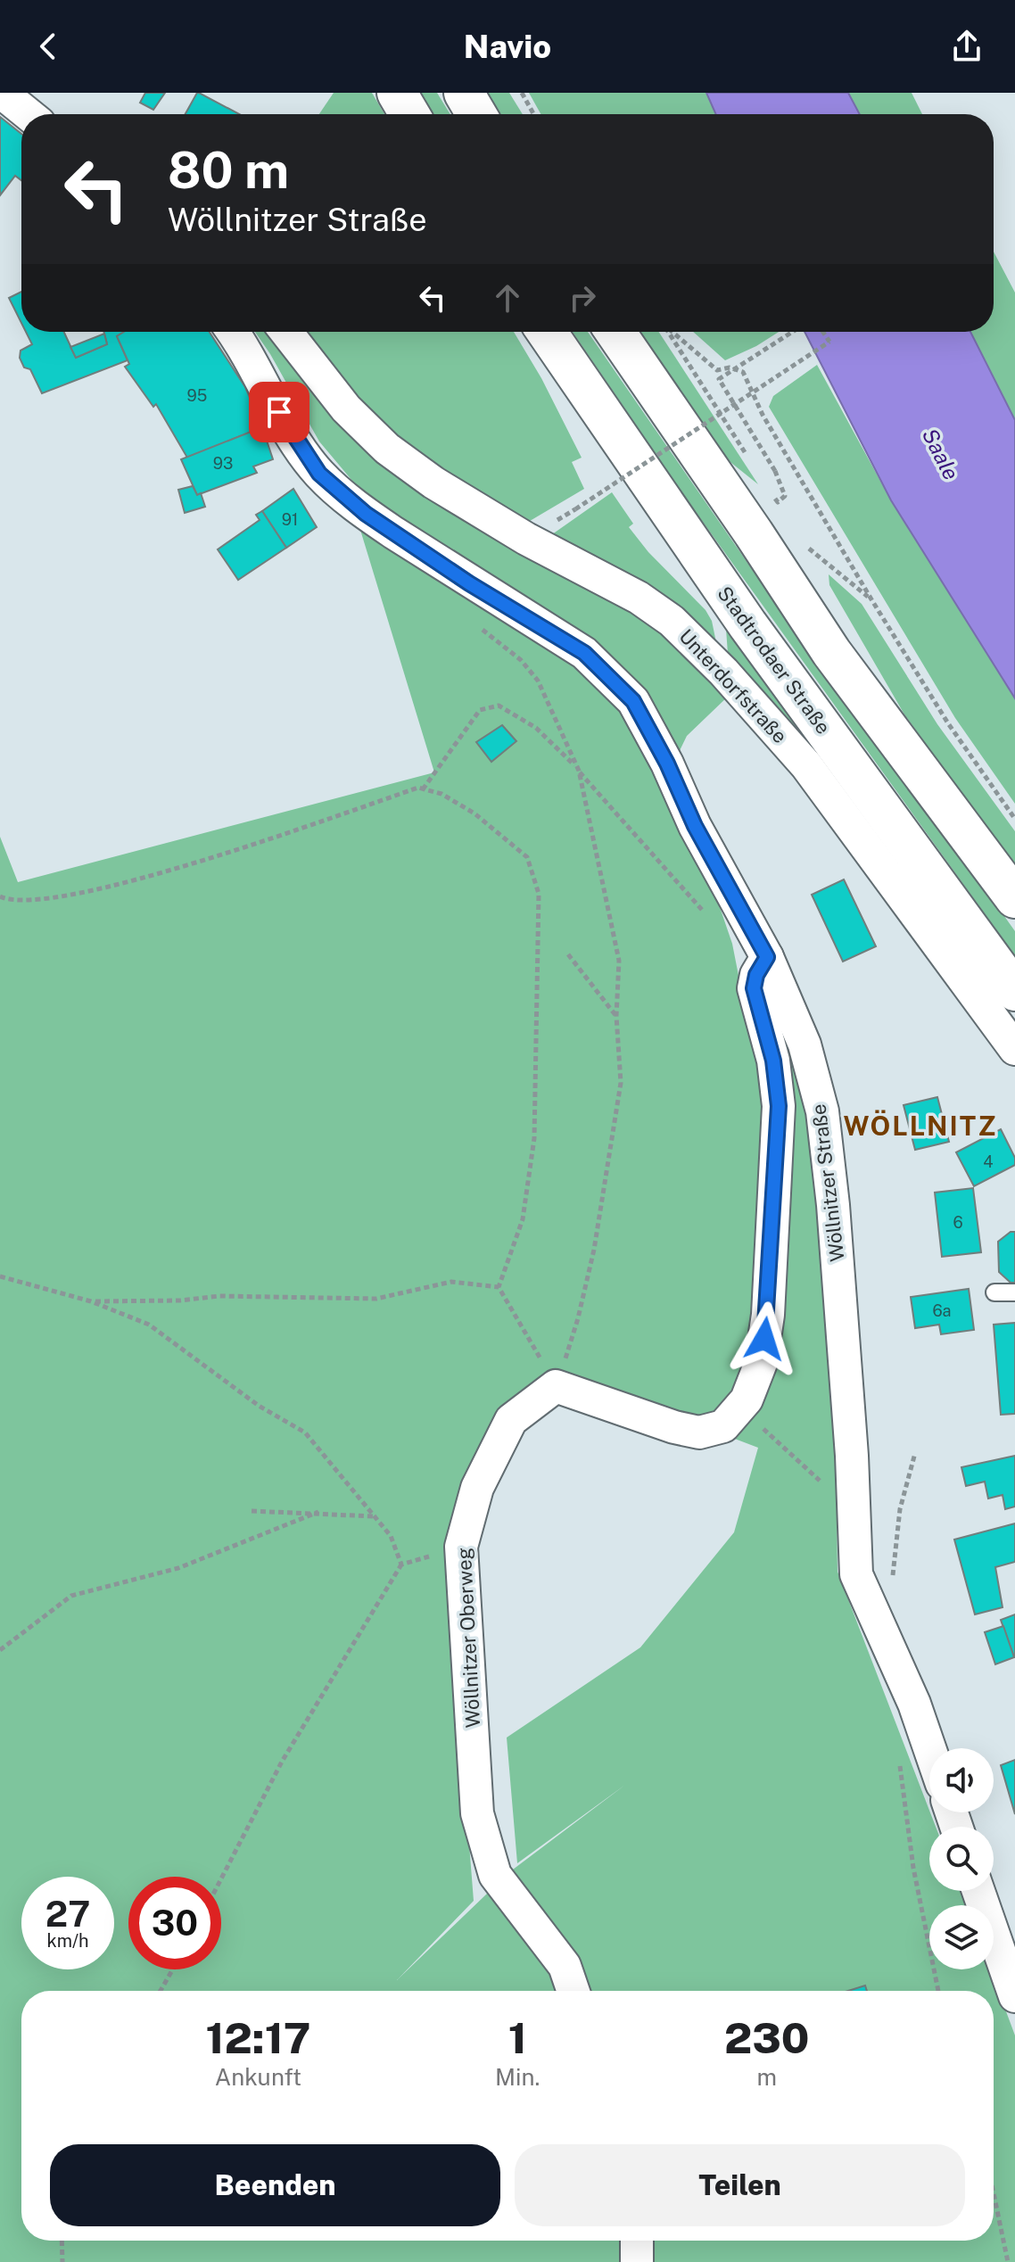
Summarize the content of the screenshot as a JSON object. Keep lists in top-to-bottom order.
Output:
{
  "streets": {
    "main road": ["Stadtrodaer Straße"],
    "street": ["Unterdorfstraße", "Wöllnitzer Straße", "Wöllnitzer Oberweg"]
  },
  "districts": ["WÖLLNITZ"],
  "water": ["Saale"],
  "house_numbers": [
    "95",
    "93",
    "91",
    "4",
    "6",
    "6a"
  ],
  "page": {
    "header": "Navio",
    "turn": ["80 m", "Wöllnitzer Straße"],
    "speed": "27 km/h",
    "limit": "30",
    "eta": [
      "12:17",
      "Ankunft",
      "1",
      "Min.",
      "230",
      "m"
    ],
    "buttons": ["Beenden", "Teilen"]
  }
}
